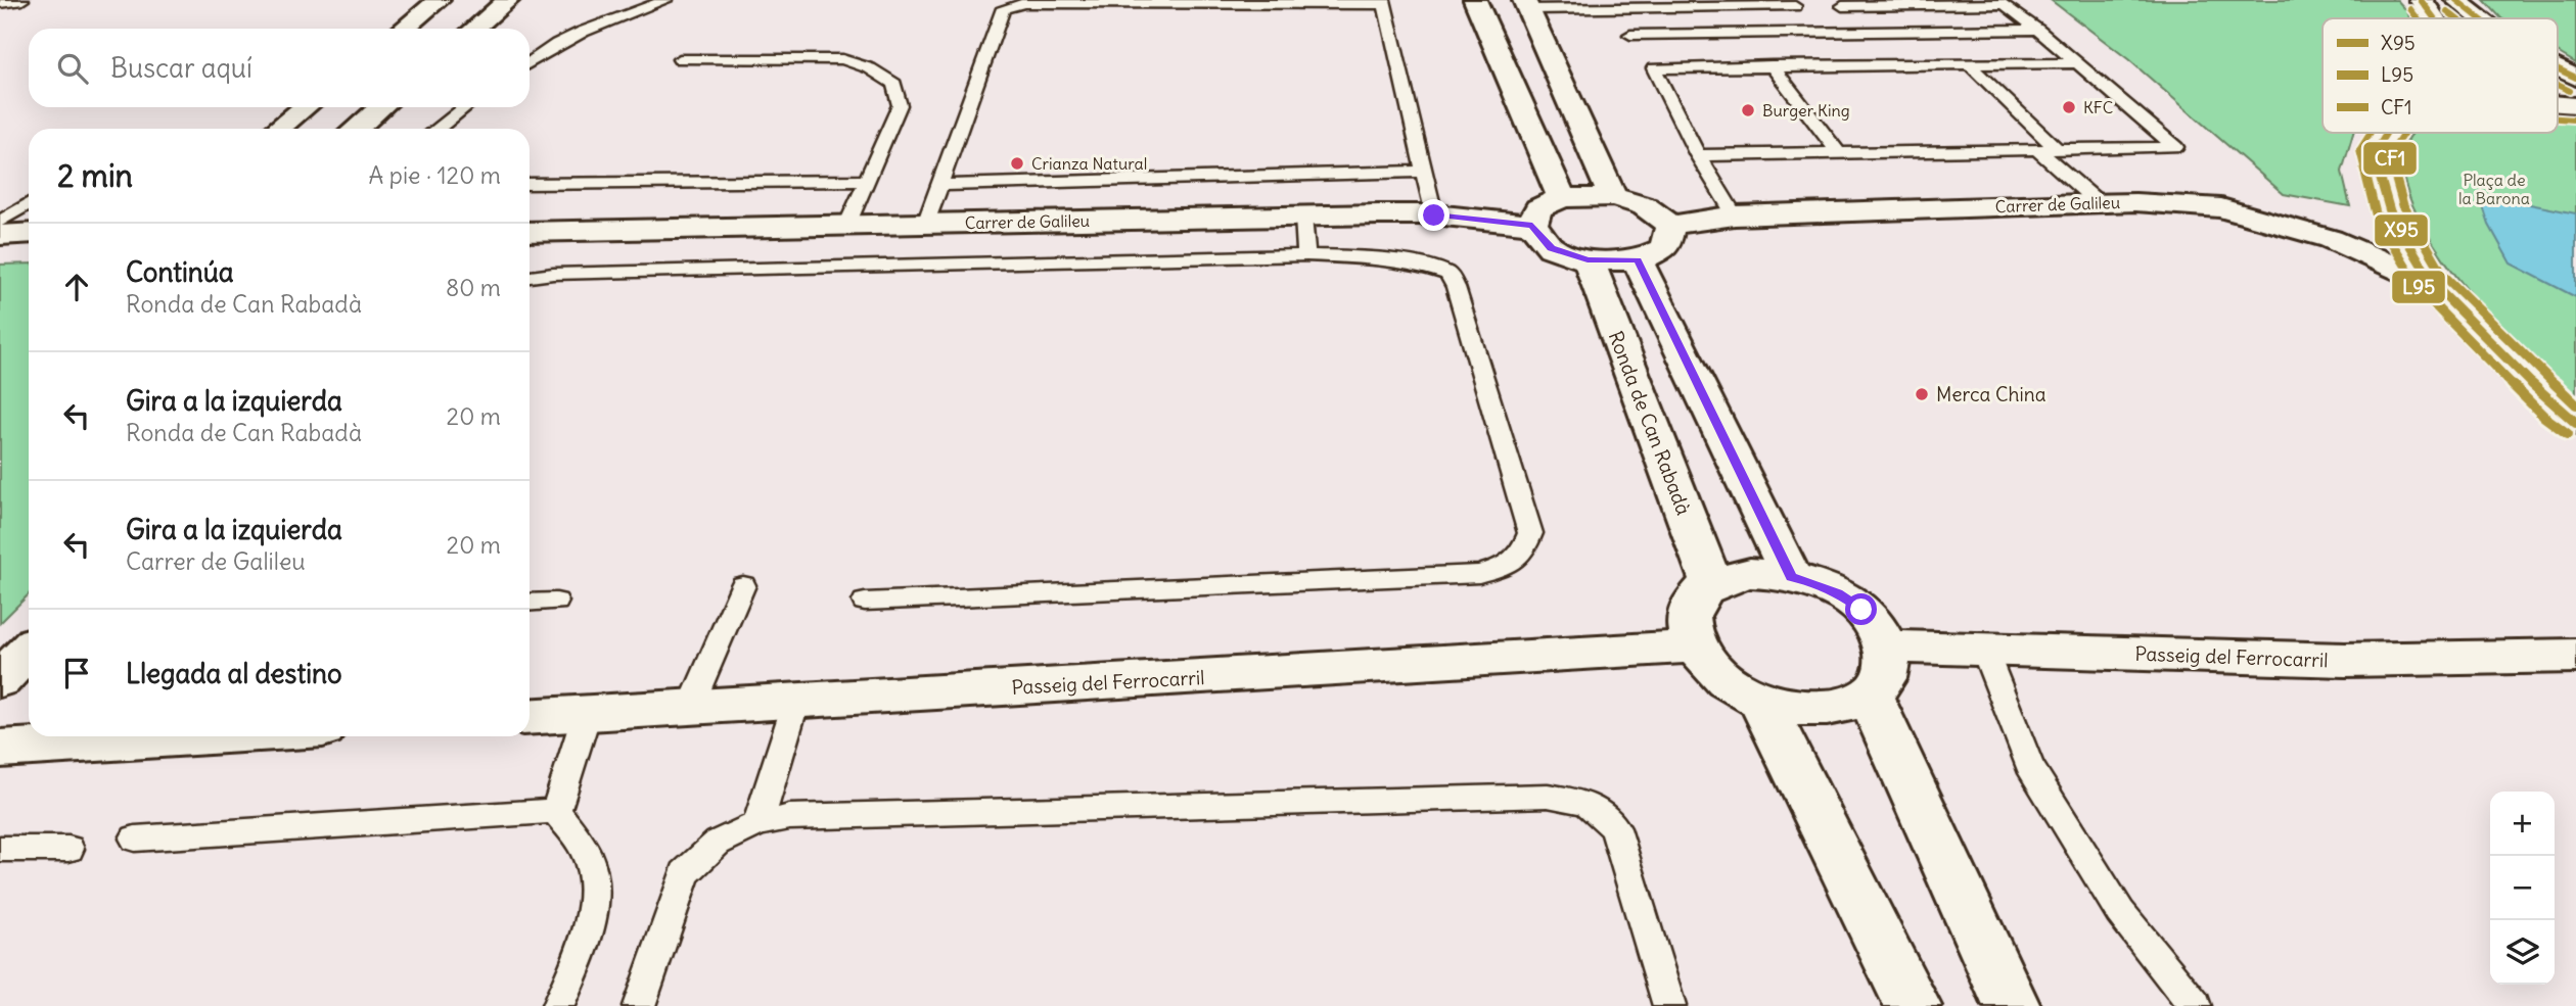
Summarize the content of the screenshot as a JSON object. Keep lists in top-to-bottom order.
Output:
{
  "streets": {
    "street": ["Carrer de Galileu", "Ronda de Can Rabadà", "Passeig del Ferrocarril"]
  },
  "crossings": [
    ["Ronda de Can Rabadà", "Passeig del Ferrocarril"]
  ],
  "parks": ["Plaça de la Barona"],
  "places": [
    "KFC",
    "Burger King",
    "Crianza Natural",
    "Merca China"
  ],
  "lines": ["transit line X95", "transit line L95", "transit line CF1"],
  "legend": ["X95", "L95", "CF1"],
  "page": {
    "search": "Buscar aquí",
    "heading": ["2 min", "A pie · 120 m"],
    "list": [
      ["Continúa", "Ronda de Can Rabadà", "80 m"],
      ["Gira a la izquierda", "Ronda de Can Rabadà", "20 m"],
      ["Gira a la izquierda", "Carrer de Galileu", "20 m"],
      "Llegada al destino"
    ],
    "map_buttons": ["+", "−"]
  }
}
